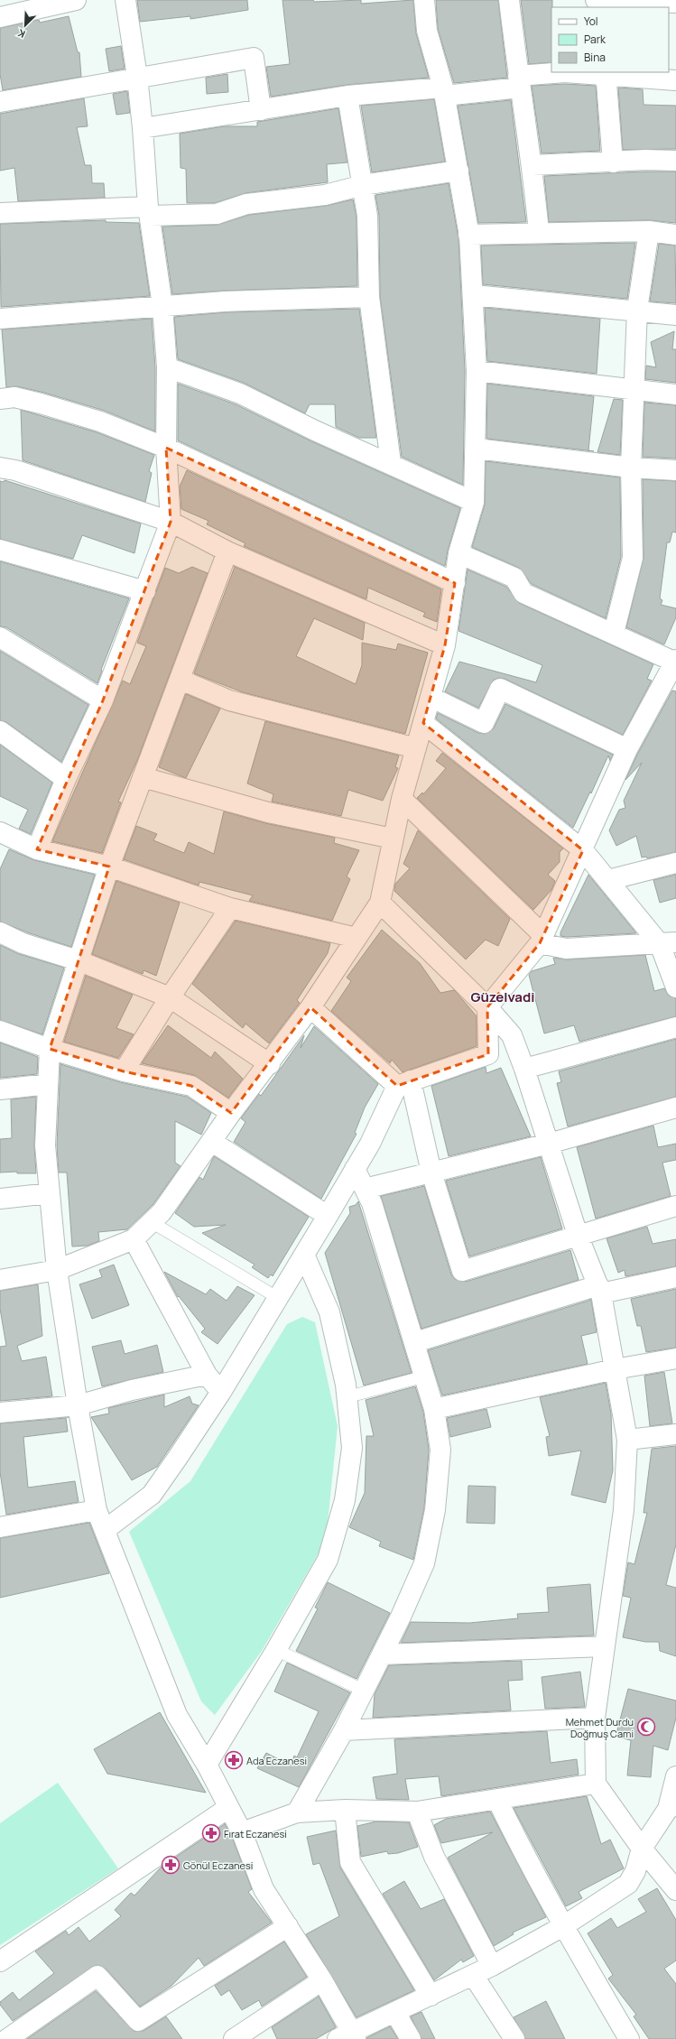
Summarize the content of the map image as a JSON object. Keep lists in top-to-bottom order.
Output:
{
  "districts": ["Güzelvadi"],
  "places": {
    "mosque": ["Mehmet Durdu Doğmuş Cami"],
    "pharmacy": ["Ada Eczanesi", "Fırat Eczanesi", "Gönül Eczanesi"]
  },
  "legend": ["Yol", "Park", "Bina"],
  "north": "bottom left"
}
